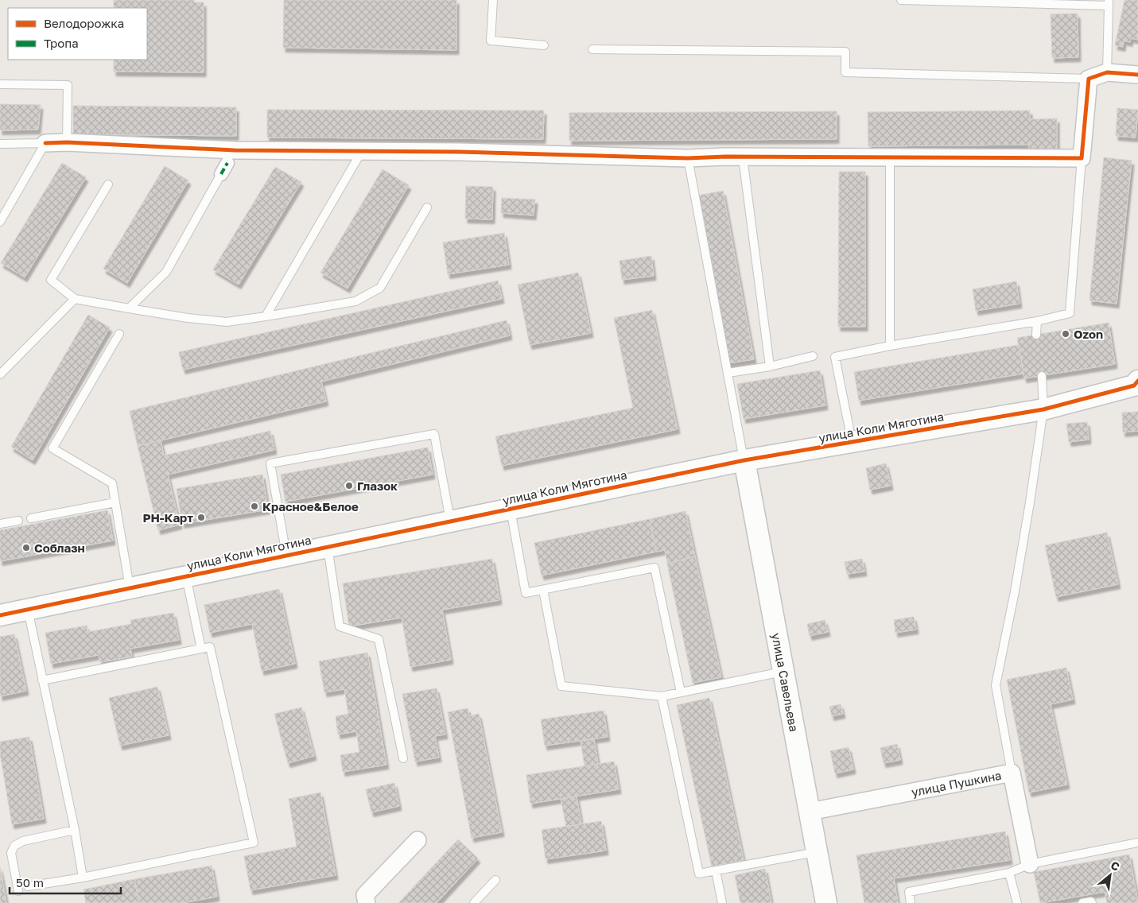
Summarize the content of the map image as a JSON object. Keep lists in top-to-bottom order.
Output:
{
  "streets": {
    "street": ["улица Коли Мяготина", "улица Савельева", "улица Пушкина"]
  },
  "crossings": [
    ["улица Коли Мяготина", "улица Савельева"],
    ["улица Савельева", "улица Пушкина"]
  ],
  "places": [
    "Ozon",
    "Глазок",
    "Красное&Белое",
    "РН-Карт",
    "Соблазн"
  ],
  "legend": ["Велодорожка", "Тропа"],
  "scale_bar": "50 m",
  "north": "top right"
}
